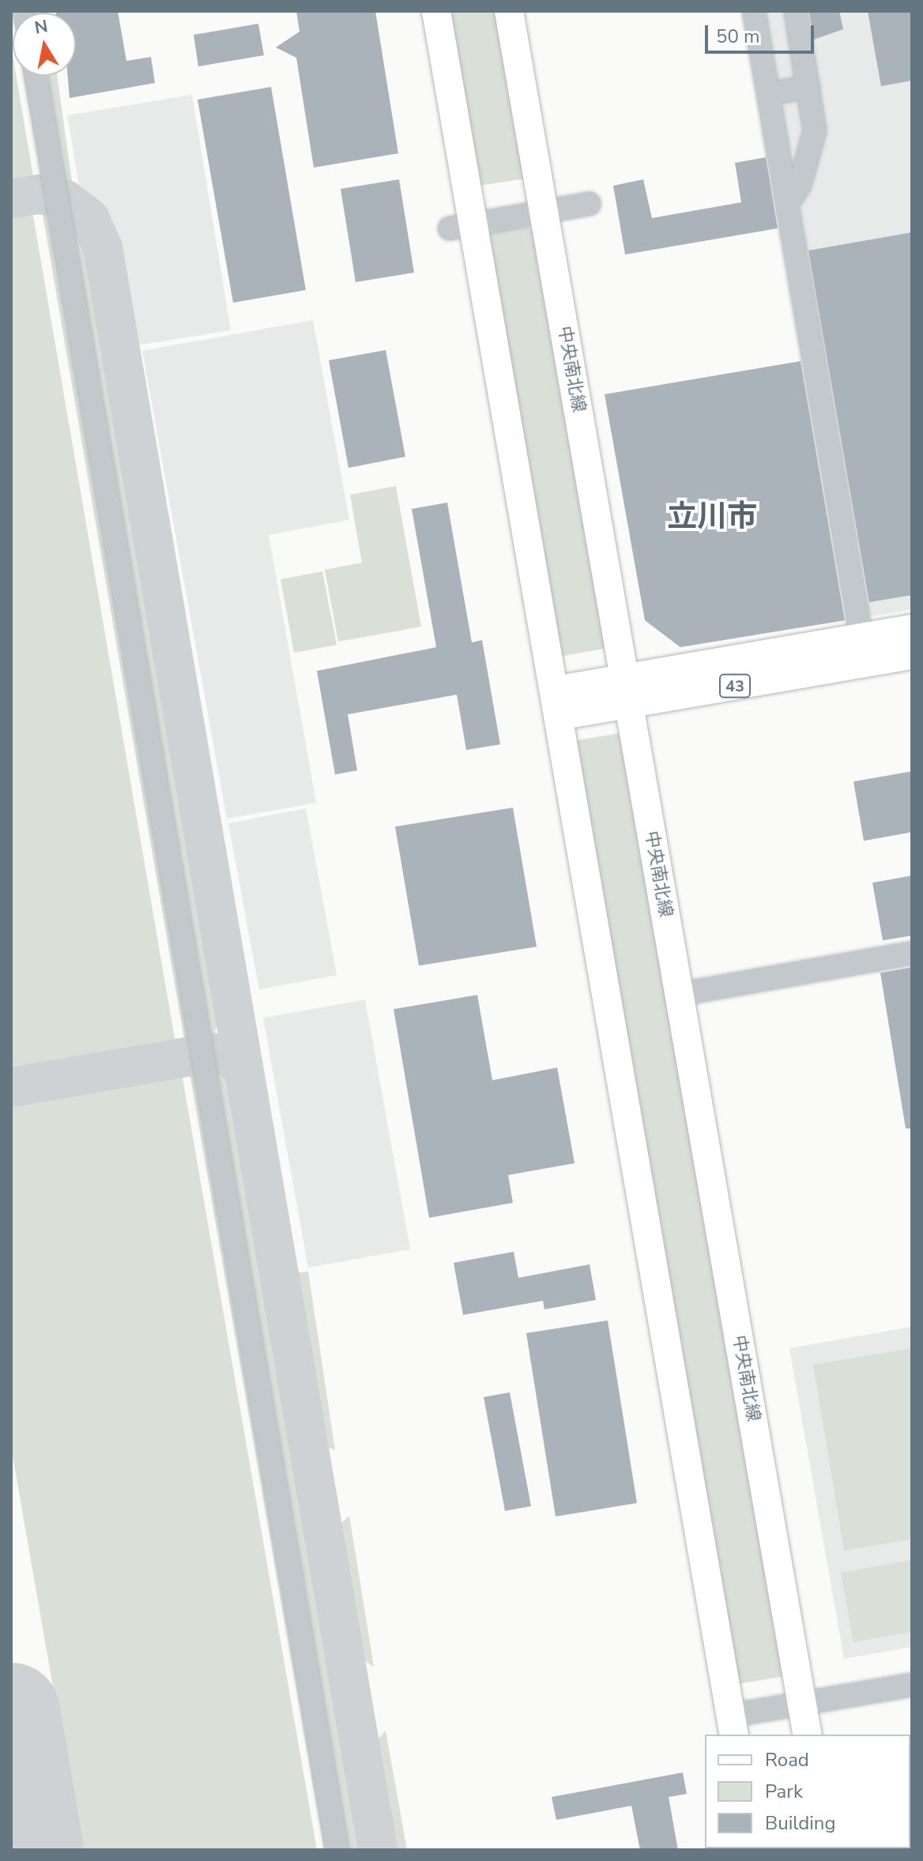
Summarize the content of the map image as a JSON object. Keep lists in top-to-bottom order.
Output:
{
  "streets": {
    "main road": ["中央南北線", "43"]
  },
  "crossings": [
    ["中央南北線", "43"]
  ],
  "districts": ["立川市"],
  "legend": ["Road", "Park", "Building"],
  "scale_bar": "50 m",
  "north": "top"
}
